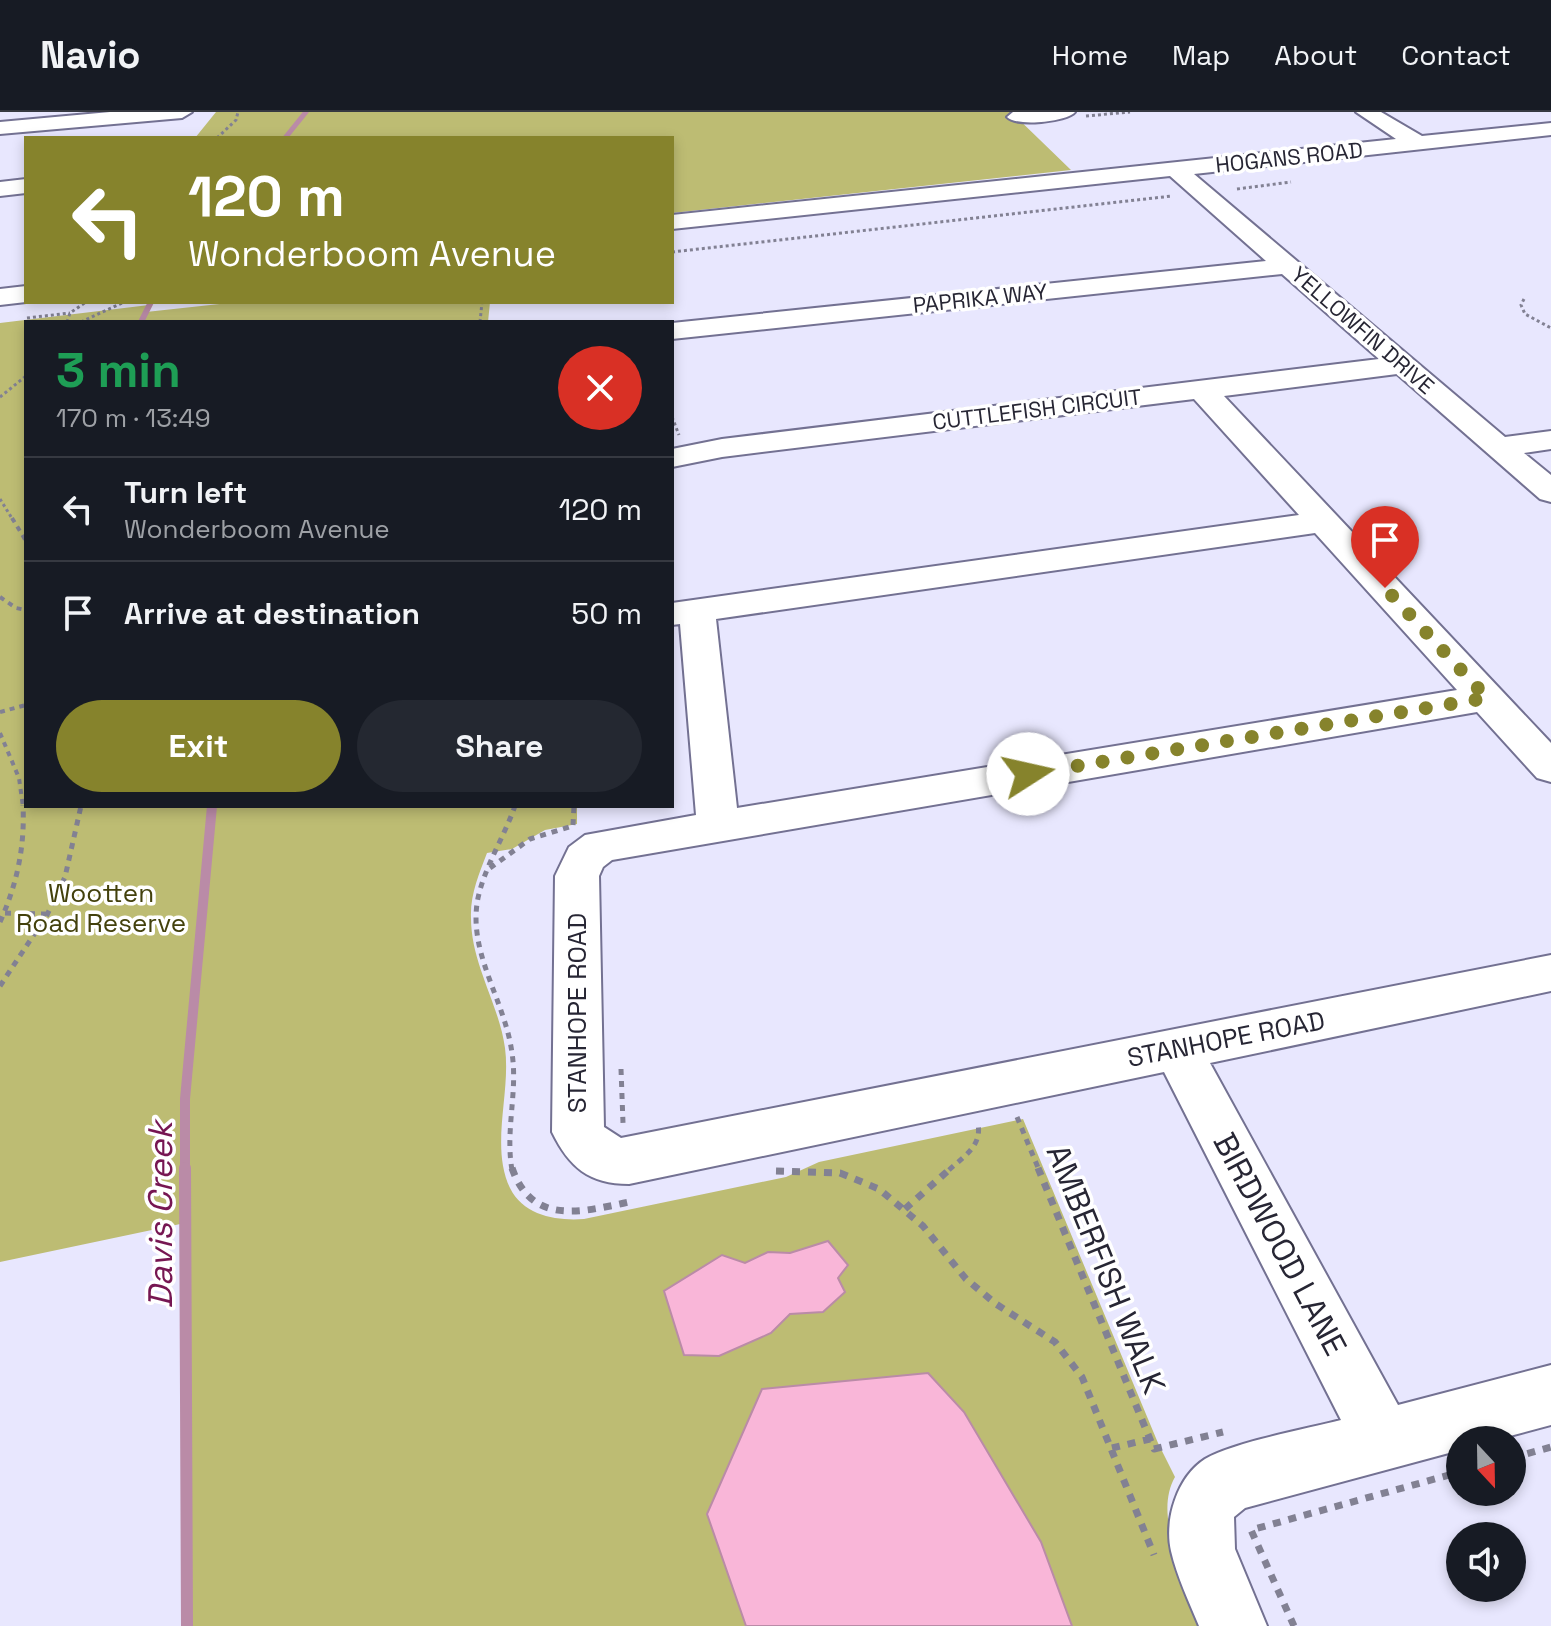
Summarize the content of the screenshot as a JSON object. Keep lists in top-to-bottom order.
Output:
{
  "streets": {
    "street": [
      "HOGANS ROAD",
      "PAPRIKA WAY",
      "YELLOWFIN DRIVE",
      "CUTTLEFISH CIRCUIT",
      "STANHOPE ROAD",
      "BIRDWOOD LANE"
    ],
    "path": ["AMBERFISH WALK"]
  },
  "crossings": [
    ["HOGANS ROAD", "YELLOWFIN DRIVE"],
    ["PAPRIKA WAY", "YELLOWFIN DRIVE"],
    ["YELLOWFIN DRIVE", "CUTTLEFISH CIRCUIT"],
    ["STANHOPE ROAD", "BIRDWOOD LANE"]
  ],
  "water": ["Davis Creek"],
  "parks": ["Wootten Road Reserve"],
  "north": "bottom",
  "page": {
    "header": "Navio",
    "nav": [
      "Home",
      "Map",
      "About",
      "Contact"
    ],
    "turn": ["120 m", "Wonderboom Avenue"],
    "heading": ["3 min", "170 m · 13:49"],
    "list": [
      {
        "name": "Turn left",
        "note": "Wonderboom Avenue",
        "value": "120 m"
      },
      {
        "name": "Arrive at destination",
        "value": "50 m"
      }
    ],
    "buttons": ["Exit", "Share"]
  }
}
